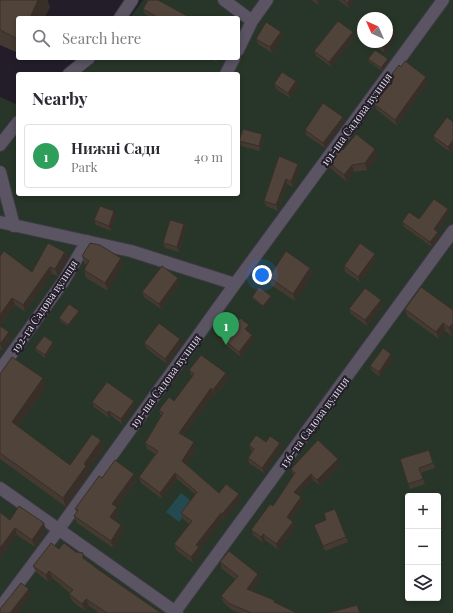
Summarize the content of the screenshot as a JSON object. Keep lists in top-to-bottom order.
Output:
{
  "streets": {
    "street": ["191-ша Садова вулиця", "192-га Садова вулиця", "136-та Садова вулиця"]
  },
  "north": "top left",
  "page": {
    "search": "Search here",
    "heading": "Nearby",
    "list": [
      {
        "mark": "1",
        "name": "Нижні Сади",
        "note": "Park",
        "value": "40 m"
      }
    ],
    "pins": "1",
    "map_buttons": ["+", "−"]
  }
}
